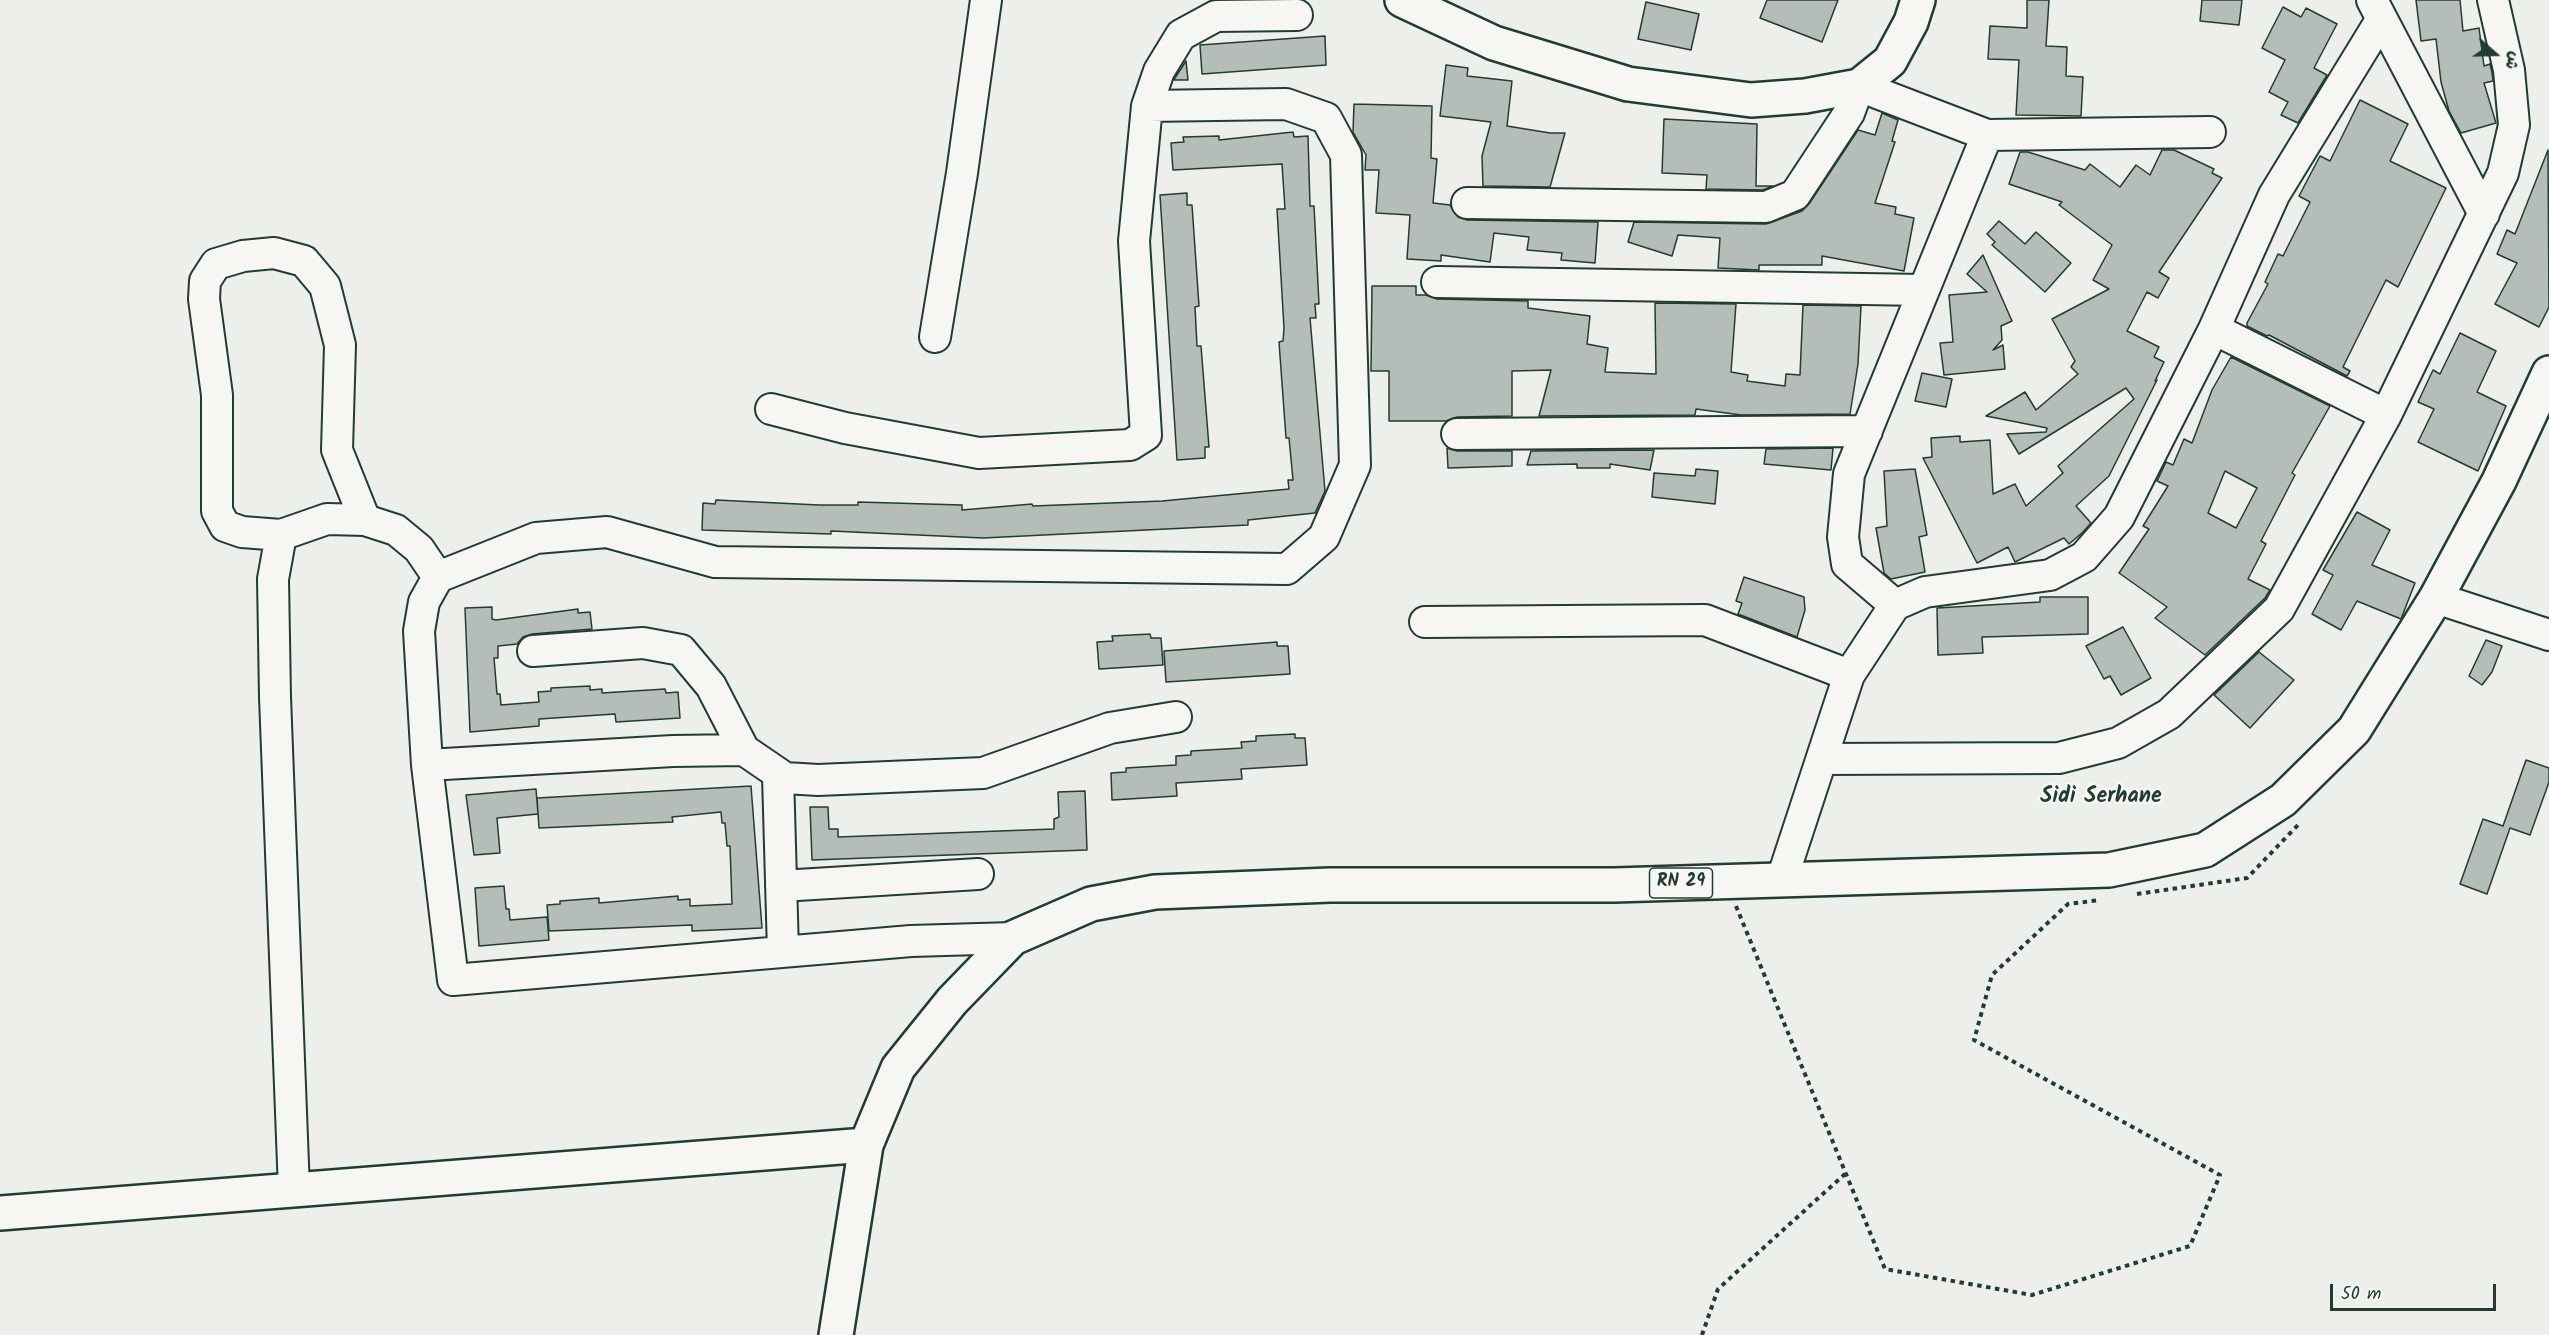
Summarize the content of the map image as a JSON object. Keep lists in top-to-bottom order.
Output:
{
  "streets": {
    "main road": ["RN 29"]
  },
  "districts": ["Sidi Serhane"],
  "scale_bar": "50 m",
  "north": "right"
}
